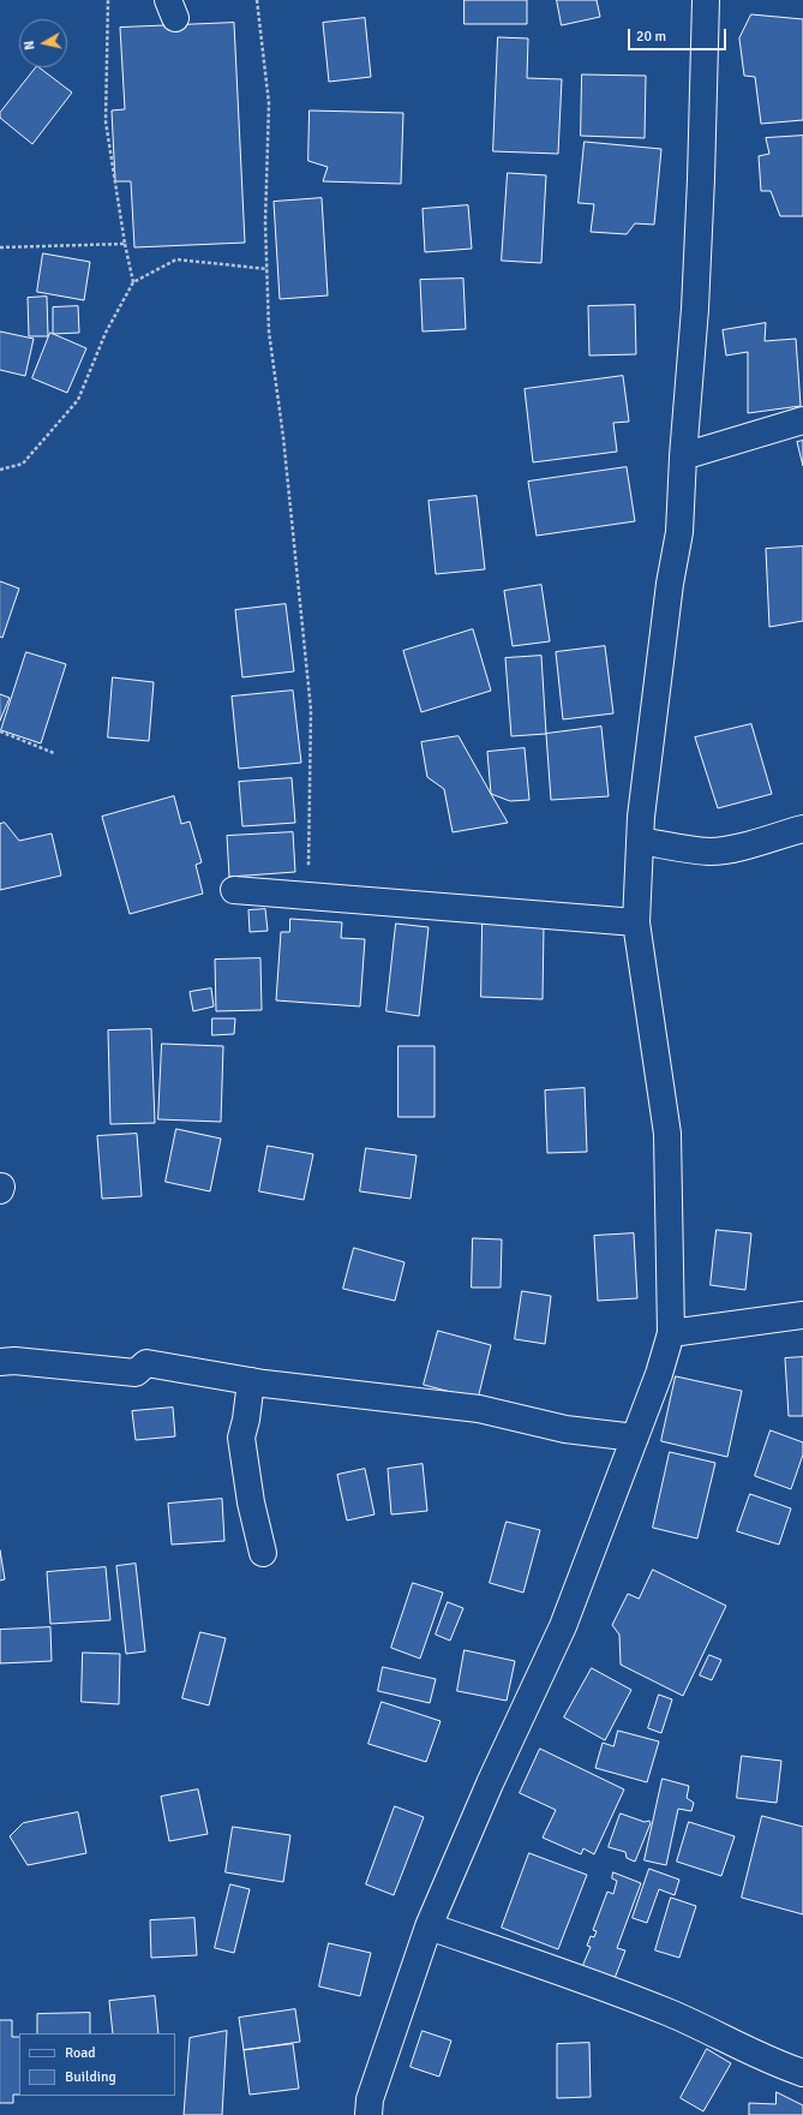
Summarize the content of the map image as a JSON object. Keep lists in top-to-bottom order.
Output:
{
  "legend": ["Road", "Building"],
  "scale_bar": "20 m",
  "north": "left"
}
